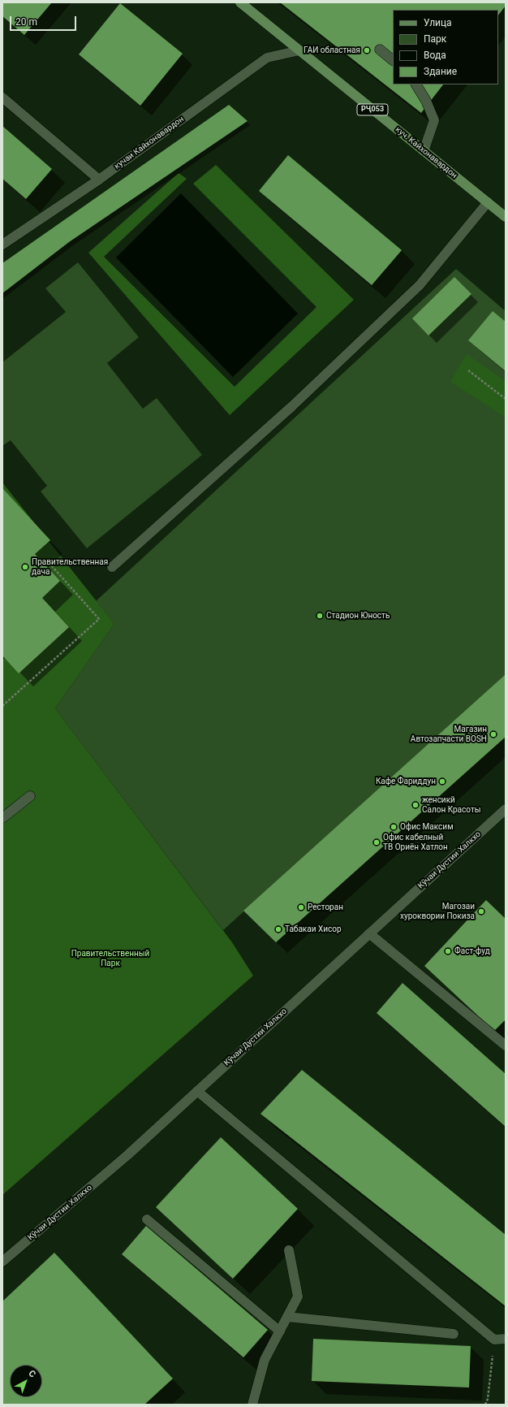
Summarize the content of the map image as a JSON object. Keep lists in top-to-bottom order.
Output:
{
  "streets": {
    "main road": ["РҶ053", "куч. Кайхонавардон"],
    "street": ["кучаи Кайхонавардон", "Кӯчаи Дустии Халкхо"]
  },
  "crossings": [
    ["кучаи Кайхонавардон", "куч. Кайхонавардон"]
  ],
  "parks": ["Правительственный Парк"],
  "places": [
    "ГАИ областная",
    "Правительственная дача",
    "Стадион Юность",
    "Магазин Автозапчасти BOSH",
    "Кафе Фариддун",
    "женсикй Салон Красоты",
    "Офис Максим",
    "Офис кабелный ТВ Ориён Хатлон",
    "Ресторан",
    "Магозаи хуроквории Покиза",
    "Табакаи Хисор",
    "Фаст-фуд"
  ],
  "legend": [
    "Улица",
    "Парк",
    "Вода",
    "Здание"
  ],
  "scale_bar": "20 m",
  "north": "top right"
}
